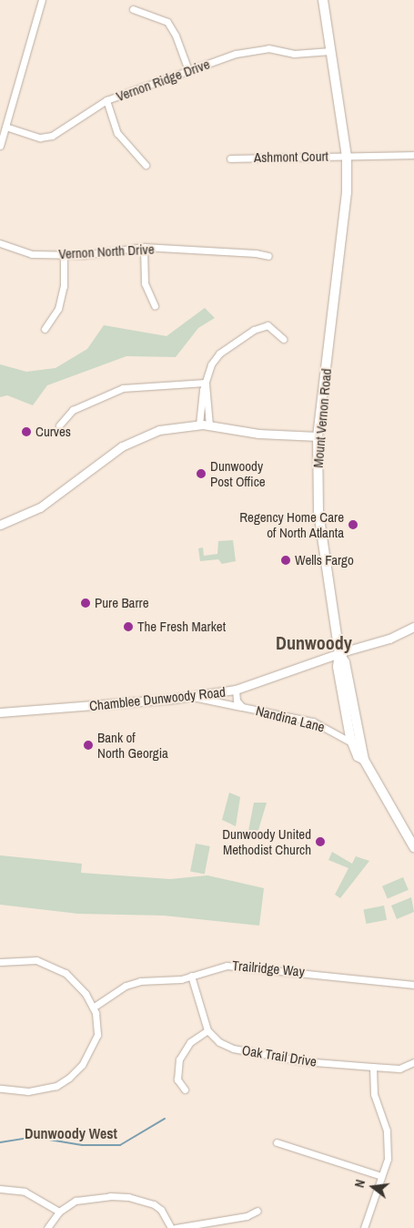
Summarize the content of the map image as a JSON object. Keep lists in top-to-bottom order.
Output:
{
  "streets": {
    "main road": ["Mount Vernon Road"],
    "street": [
      "Vernon Ridge Drive",
      "Ashmont Court",
      "Vernon North Drive",
      "Chamblee Dunwoody Road",
      "Nandina Lane",
      "Trailridge Way",
      "Oak Trail Drive"
    ]
  },
  "crossings": [
    ["Vernon Ridge Drive", "Mount Vernon Road"],
    ["Ashmont Court", "Mount Vernon Road"],
    ["Mount Vernon Road", "Chamblee Dunwoody Road"],
    ["Chamblee Dunwoody Road", "Nandina Lane"]
  ],
  "districts": ["Dunwoody", "Dunwoody West"],
  "places": [
    "Curves",
    "Dunwoody Post Office",
    "Regency Home Care of North Atlanta",
    "Wells Fargo",
    "Pure Barre",
    "The Fresh Market",
    "Bank of North Georgia",
    "Dunwoody United Methodist Church"
  ],
  "north": "left"
}
